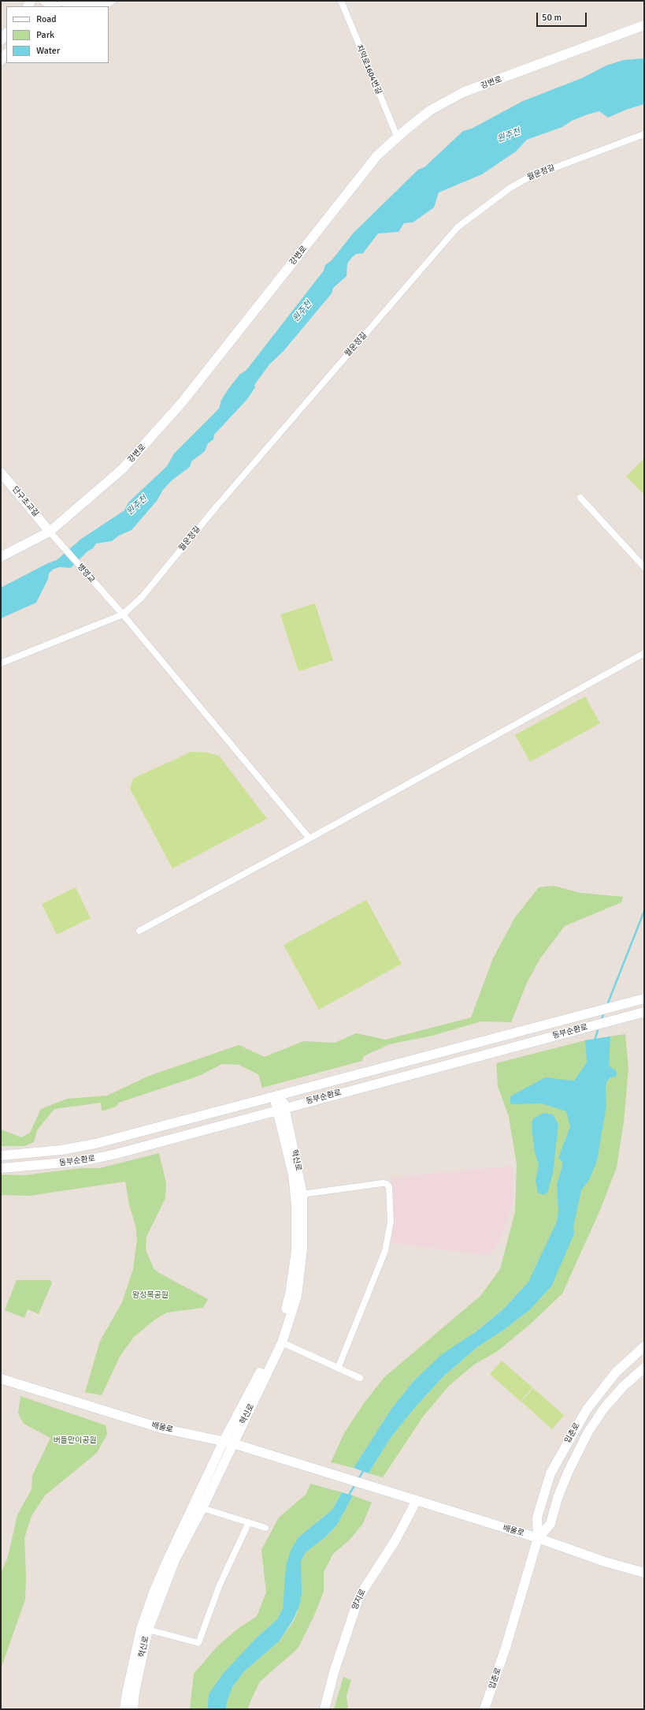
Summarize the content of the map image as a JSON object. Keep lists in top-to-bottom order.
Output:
{
  "streets": {
    "street": [
      "치악로1604번길",
      "강변로",
      "월운정길",
      "단구초교길",
      "병영교",
      "동부순환로",
      "혁신로",
      "배울로",
      "입춘로",
      "양지로"
    ]
  },
  "crossings": [
    ["치악로1604번길", "강변로"],
    ["강변로", "단구초교길"],
    ["강변로", "병영교"],
    ["월운정길", "병영교"],
    ["단구초교길", "병영교"],
    ["동부순환로", "혁신로"],
    ["혁신로", "배울로"],
    ["배울로", "입춘로"],
    ["배울로", "양지로"]
  ],
  "water": ["원주천"],
  "parks": ["왕성목공원", "버들만이공원"],
  "legend": ["Road", "Park", "Water"],
  "scale_bar": "50 m"
}
